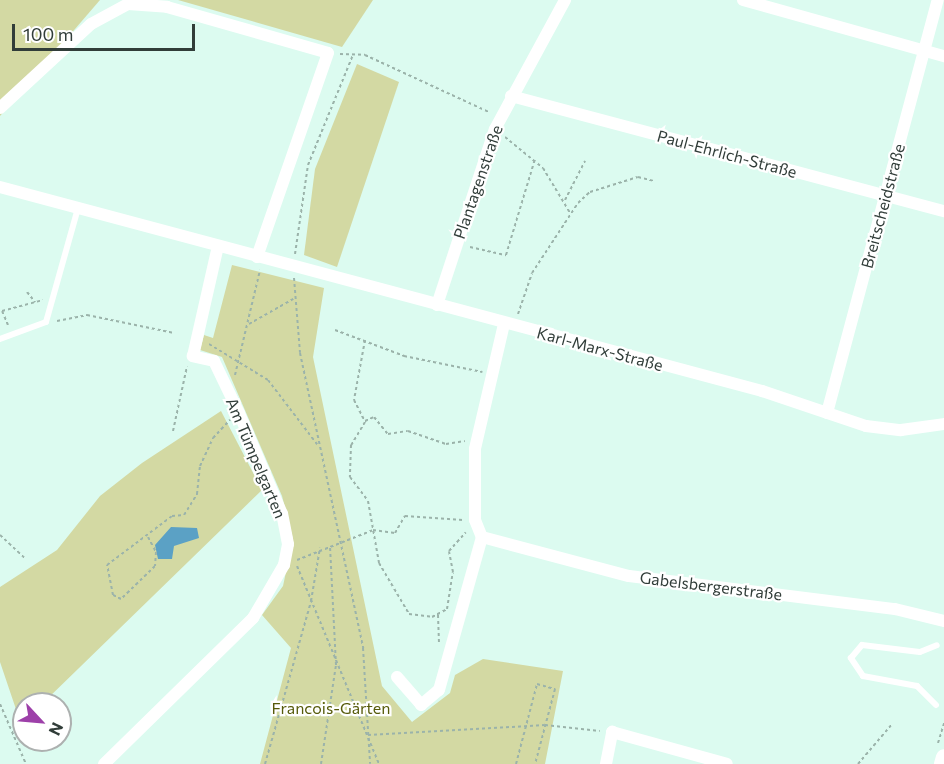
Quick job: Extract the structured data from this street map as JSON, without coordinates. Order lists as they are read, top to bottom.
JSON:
{
  "streets": {
    "street": [
      "Paul-Ehrlich-Straße",
      "Plantagenstraße",
      "Breitscheidstraße",
      "Karl-Marx-Straße",
      "Am Tümpelgarten",
      "Gabelsbergerstraße"
    ]
  },
  "crossings": [
    ["Paul-Ehrlich-Straße", "Plantagenstraße"],
    ["Paul-Ehrlich-Straße", "Breitscheidstraße"],
    ["Plantagenstraße", "Karl-Marx-Straße"],
    ["Breitscheidstraße", "Karl-Marx-Straße"]
  ],
  "parks": ["Francois-Gärten"],
  "scale_bar": "100 m",
  "north": "bottom right"
}
